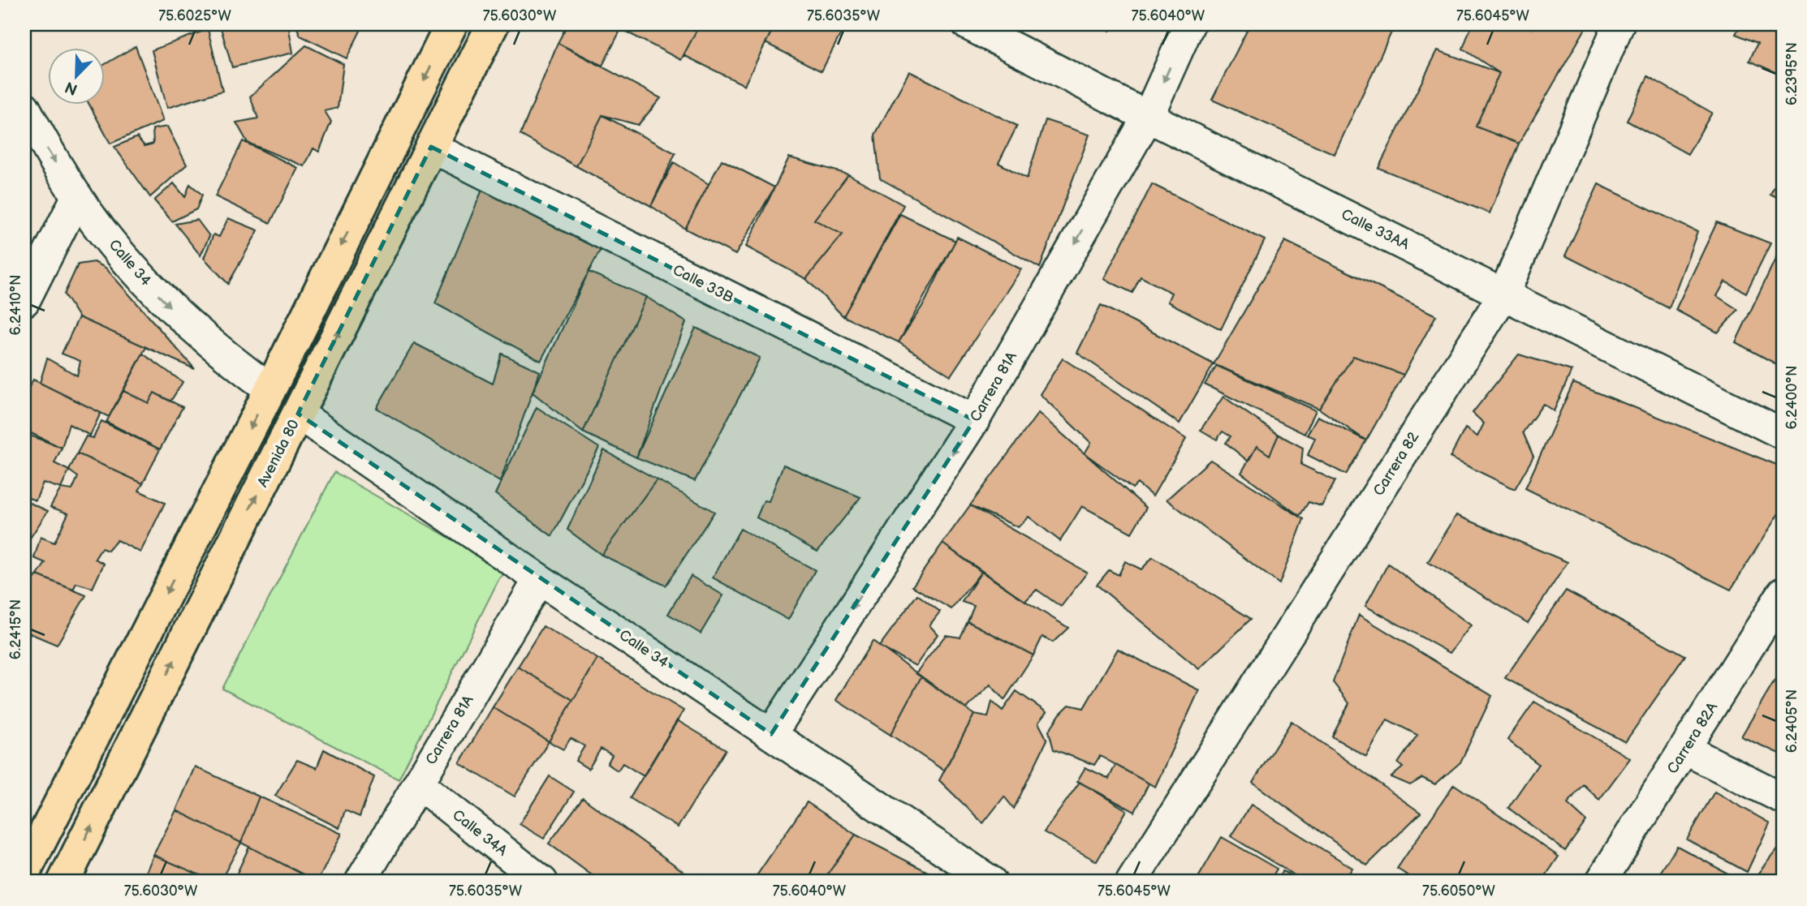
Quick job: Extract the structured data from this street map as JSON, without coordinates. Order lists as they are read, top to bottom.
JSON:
{
  "streets": {
    "main road": ["Avenida 80"],
    "street": [
      "Calle 33AA",
      "Calle 34",
      "Calle 33B",
      "Carrera 81A",
      "Carrera 82",
      "Carrera 82A",
      "Calle 34A"
    ]
  },
  "crossings": [
    ["Calle 33AA", "Carrera 81A"],
    ["Calle 33AA", "Carrera 82"],
    ["Calle 34", "Carrera 81A"],
    ["Calle 34", "Avenida 80"],
    ["Calle 33B", "Carrera 81A"],
    ["Calle 33B", "Avenida 80"],
    ["Carrera 81A", "Calle 34A"]
  ],
  "one_way": ["Carrera 81A"],
  "north": "bottom left",
  "coordinates": [
    "75.6025°W",
    "75.6030°W",
    "75.6035°W",
    "75.6040°W",
    "75.6045°W",
    "6.2395°N",
    "6.2410°N",
    "6.2400°N",
    "6.2415°N",
    "6.2405°N",
    "75.6050°W"
  ]
}
